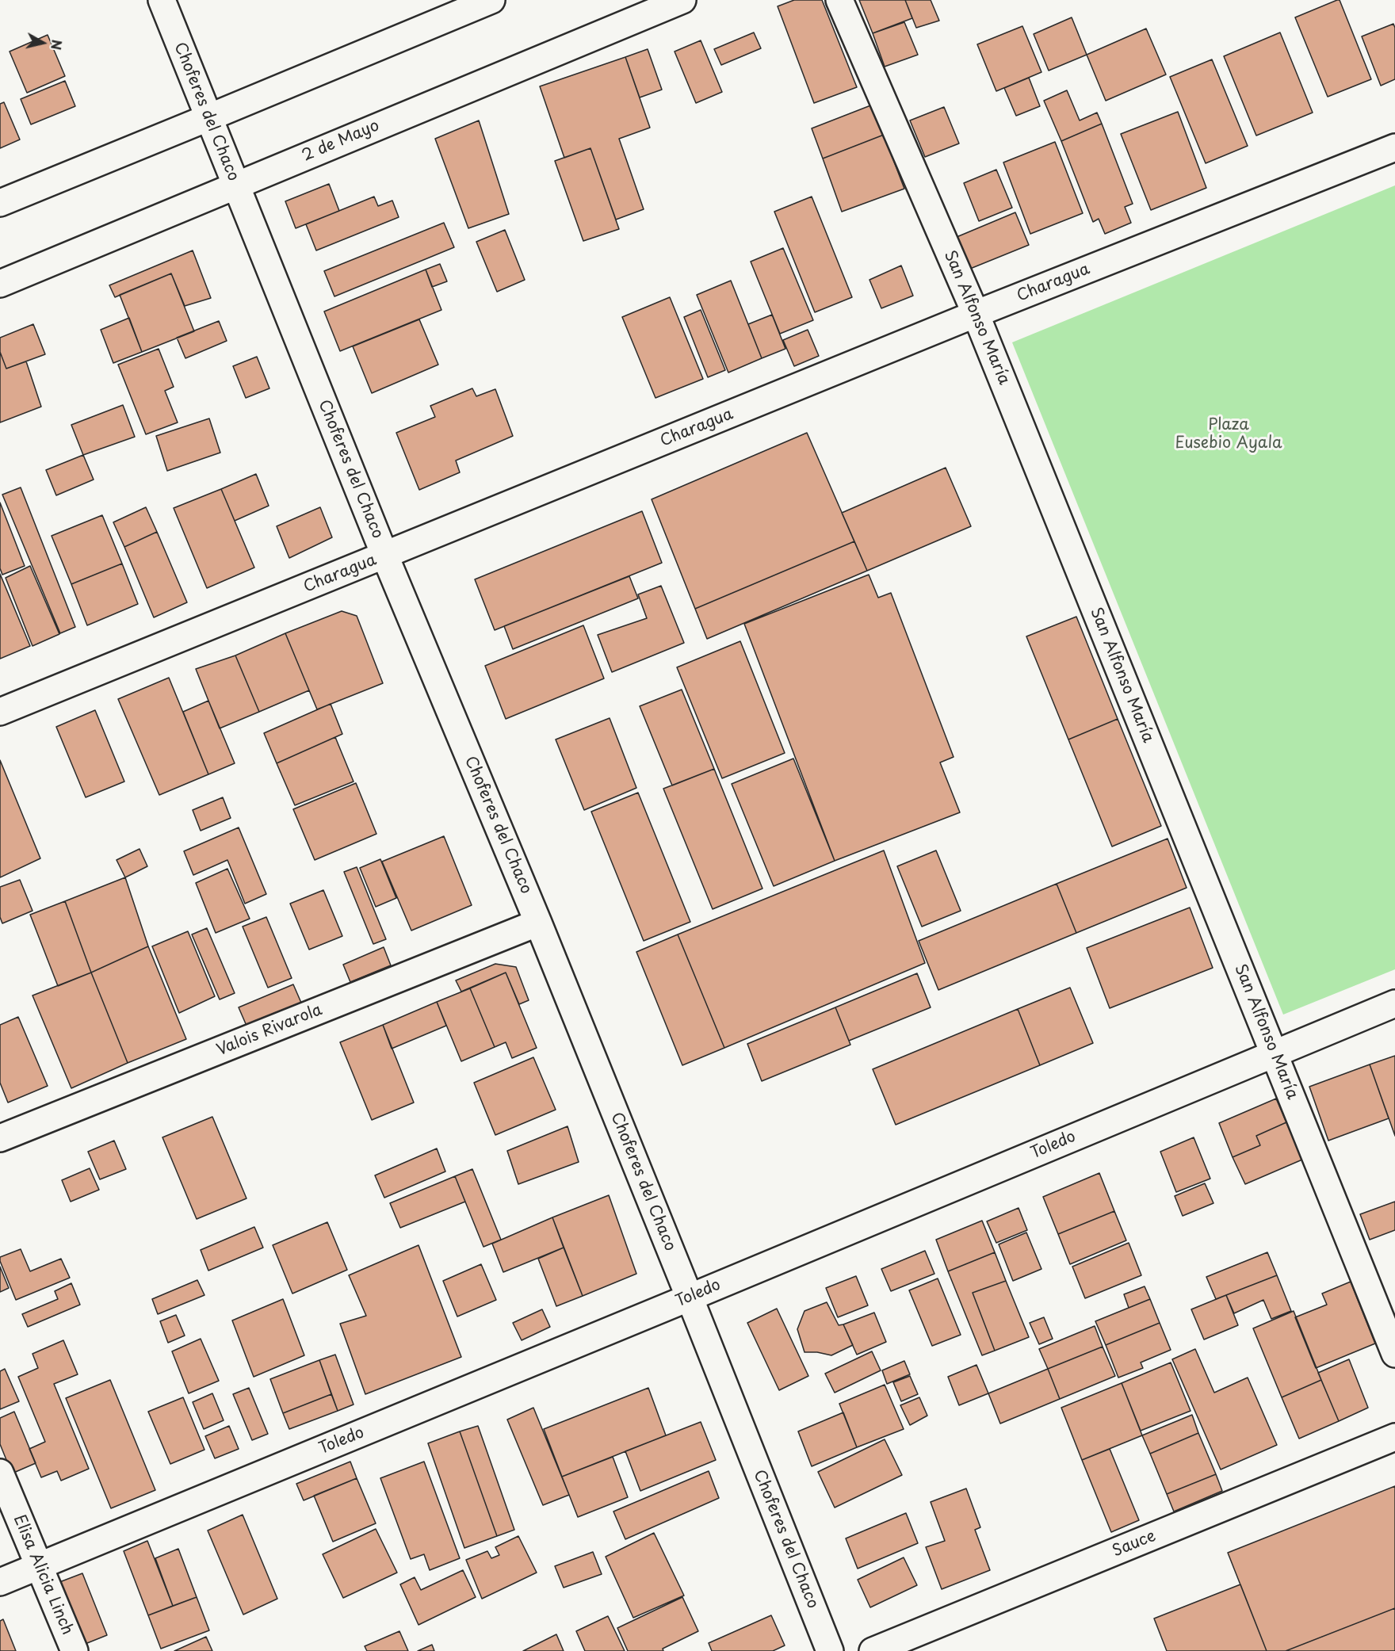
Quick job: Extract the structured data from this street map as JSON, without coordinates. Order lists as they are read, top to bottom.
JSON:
{
  "streets": {
    "street": [
      "Choferes del Chaco",
      "2 de Mayo",
      "Charagua",
      "San Alfonso María",
      "Valois Rivarola",
      "Toledo",
      "Sauce",
      "Elisa Alicia Linch"
    ]
  },
  "crossings": [
    ["Choferes del Chaco", "2 de Mayo"],
    ["Choferes del Chaco", "Charagua"],
    ["Choferes del Chaco", "Valois Rivarola"],
    ["Choferes del Chaco", "Toledo"],
    ["Charagua", "San Alfonso María"],
    ["San Alfonso María", "Toledo"],
    ["Toledo", "Elisa Alicia Linch"]
  ],
  "parks": ["Plaza Eusebio Ayala"],
  "north": "right"
}
